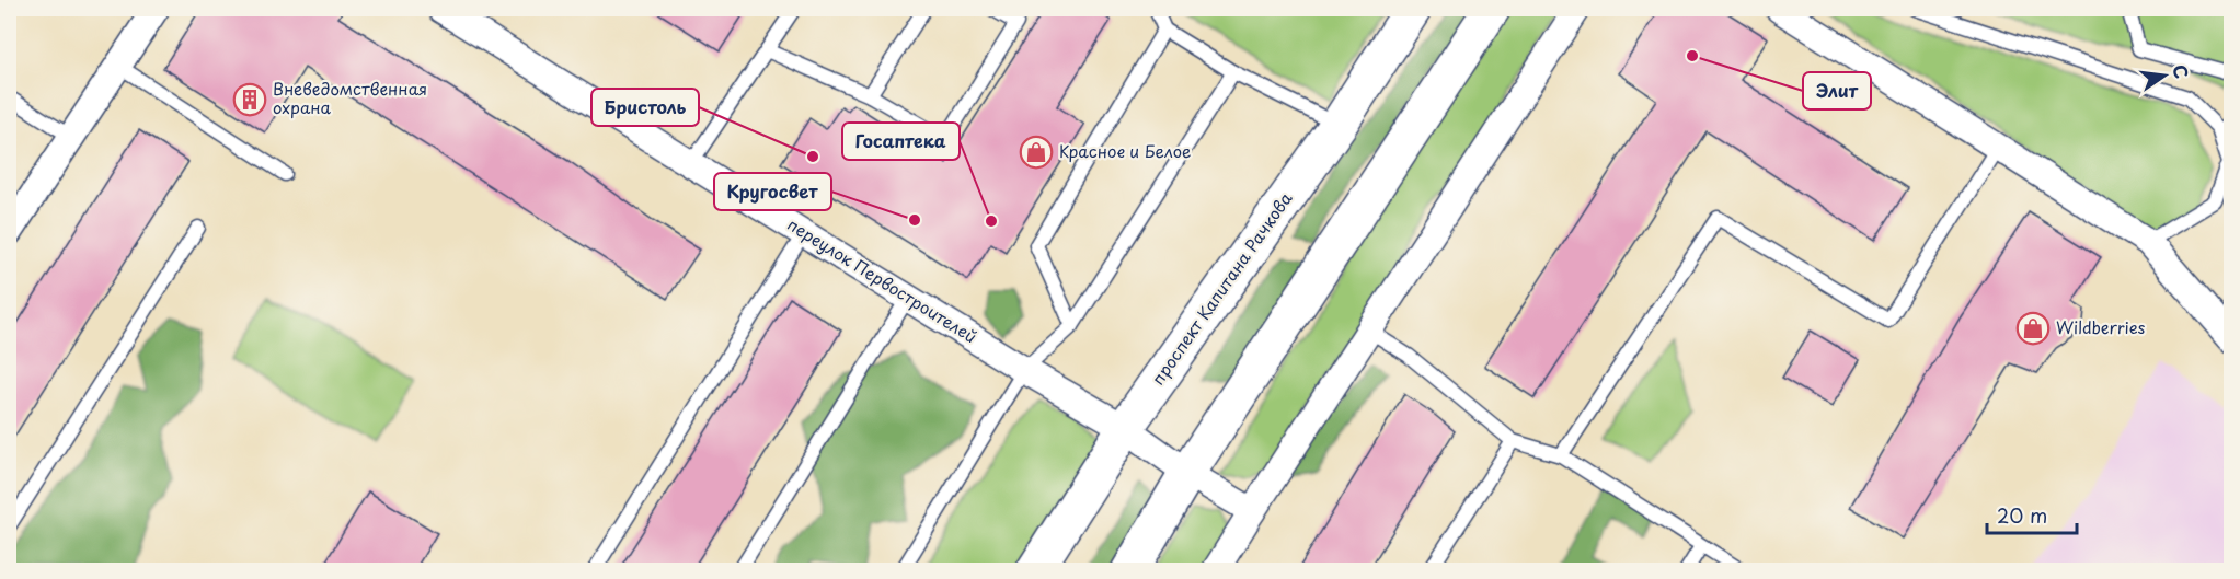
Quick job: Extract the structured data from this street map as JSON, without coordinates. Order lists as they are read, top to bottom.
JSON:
{
  "streets": {
    "street": ["переулок Первостроителей", "проспект Капитана Рачкова"]
  },
  "crossings": [
    ["переулок Первостроителей", "проспект Капитана Рачкова"]
  ],
  "places": {
    "other": [
      "Элит",
      "Бристоль",
      "Кругосвет",
      "Госаптека"
    ],
    "building": ["Вневедомственная охрана"],
    "shop": ["Красное и Белое", "Wildberries"]
  },
  "scale_bar": "20 m",
  "north": "right"
}
